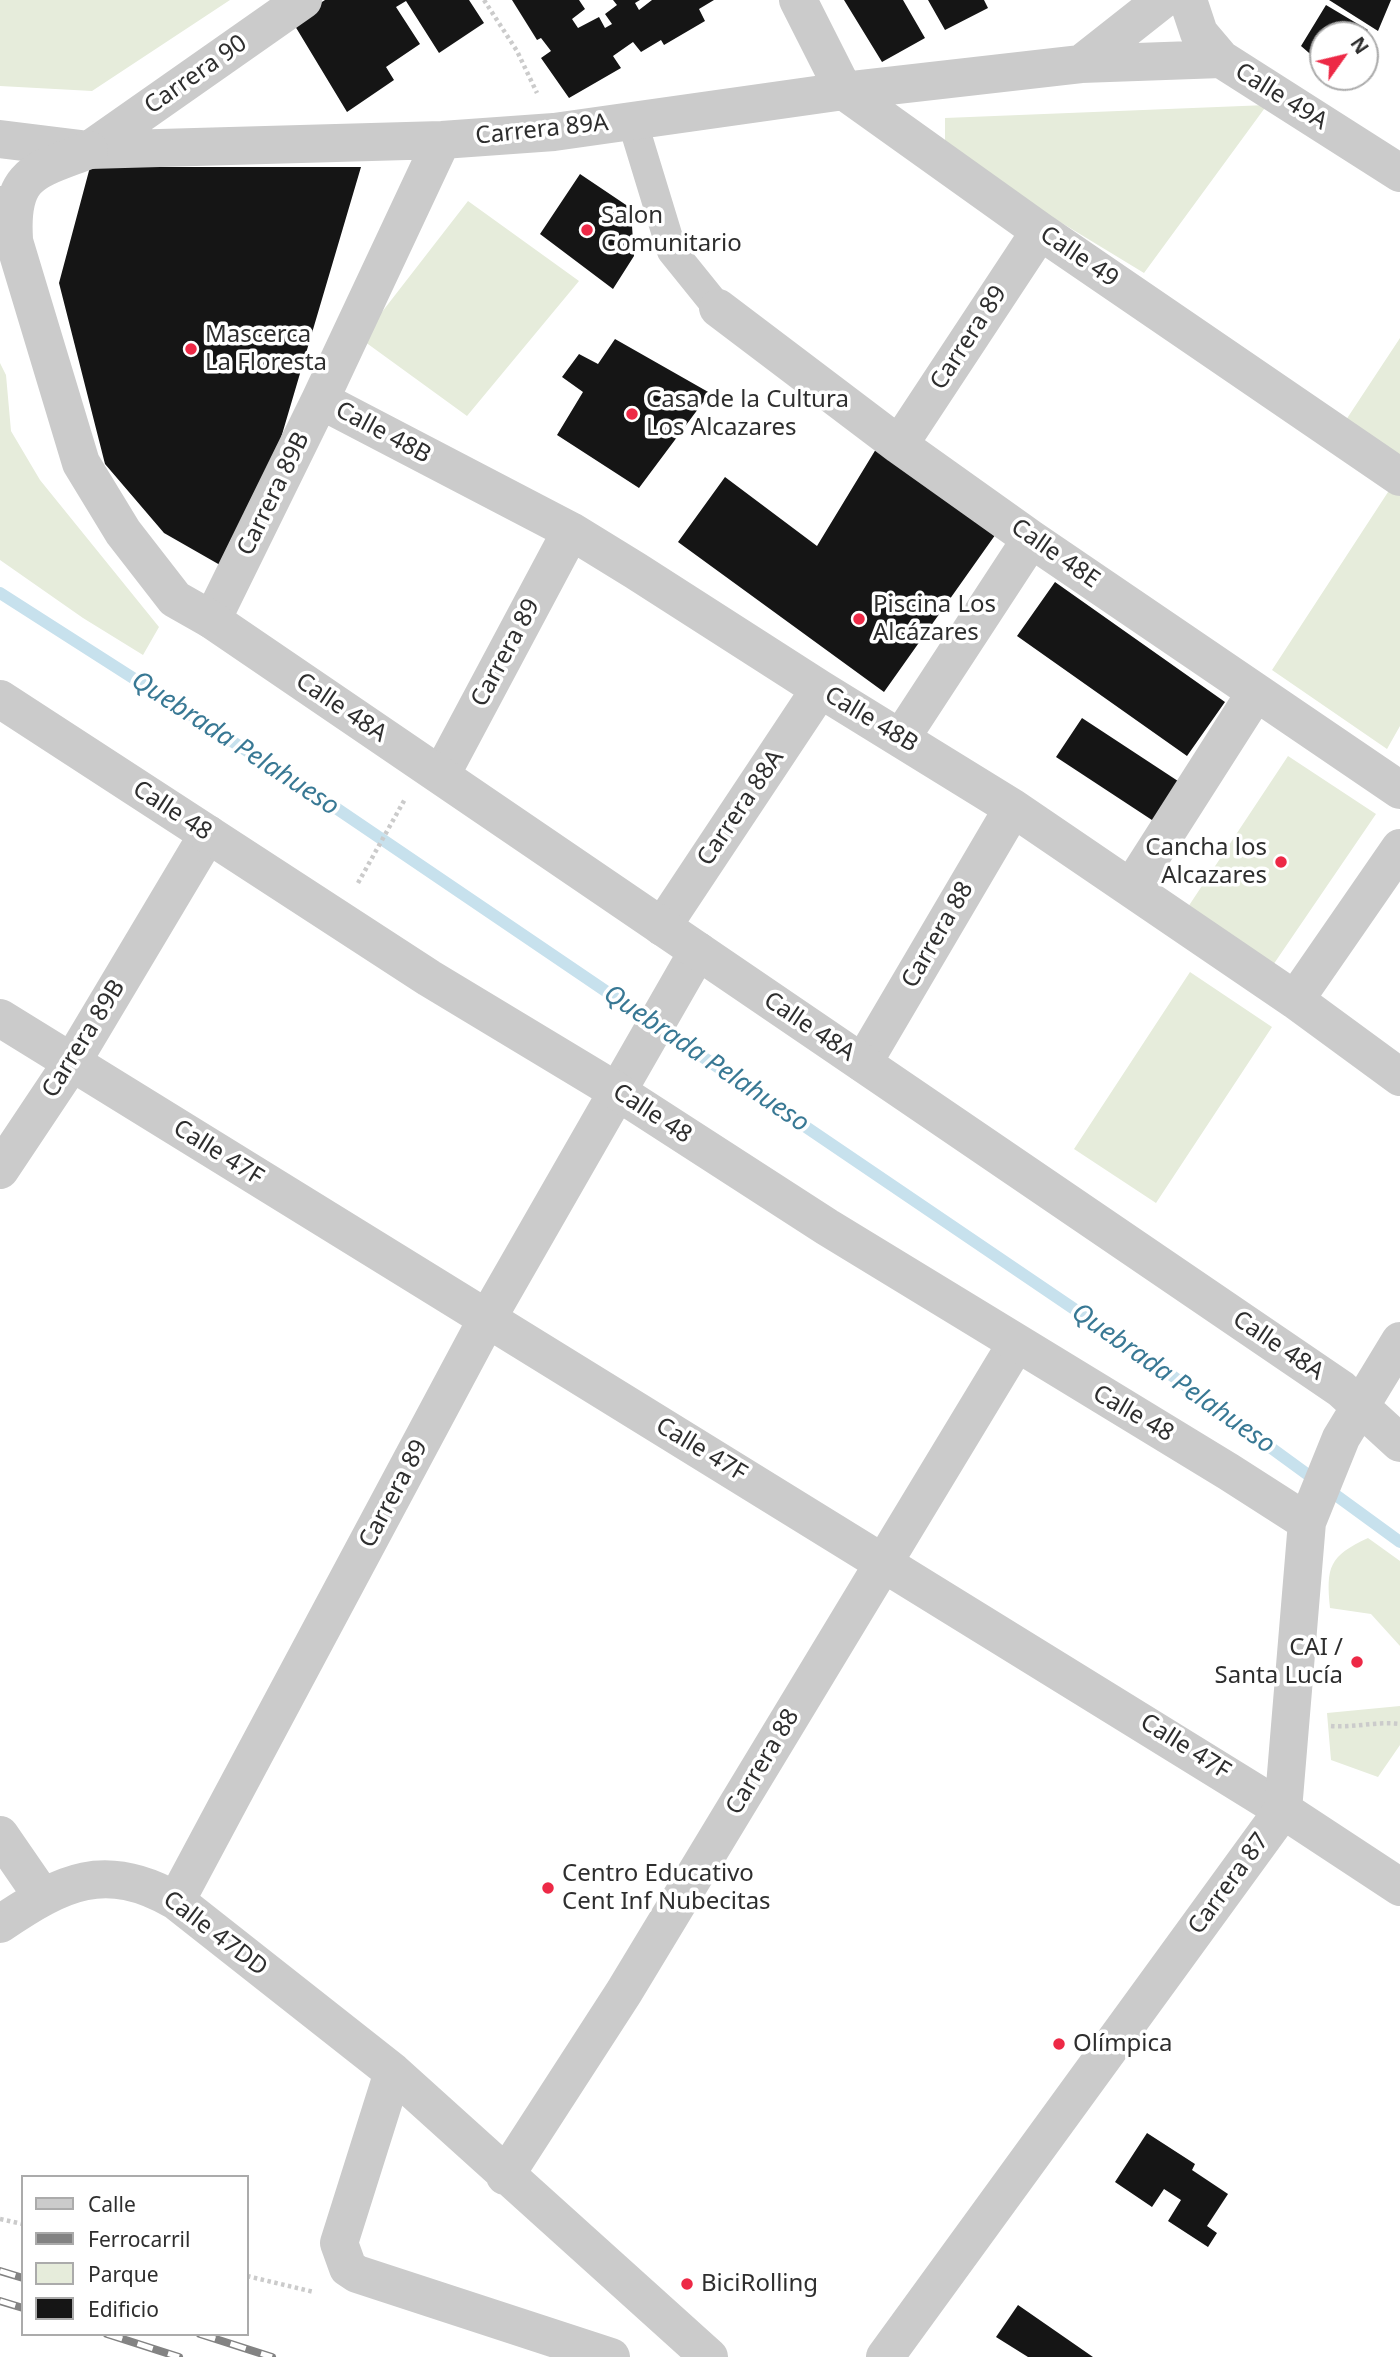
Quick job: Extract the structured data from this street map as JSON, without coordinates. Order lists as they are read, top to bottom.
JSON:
{
  "streets": {
    "street": [
      "Carrera 90",
      "Calle 49A",
      "Carrera 89A",
      "Calle 49",
      "Carrera 89",
      "Calle 48B",
      "Carrera 89B",
      "Calle 48E",
      "Calle 48A",
      "Carrera 88A",
      "Calle 48",
      "Carrera 88",
      "Calle 47F",
      "Carrera 87",
      "Calle 47DD"
    ]
  },
  "crossings": [
    ["Carrera 90", "Carrera 89A"],
    ["Calle 49A", "Carrera 89A"],
    ["Carrera 89A", "Calle 49"],
    ["Carrera 89A", "Carrera 89B"],
    ["Calle 49", "Carrera 89"],
    ["Carrera 89", "Calle 48B"],
    ["Carrera 89", "Calle 48E"],
    ["Carrera 89", "Calle 48A"],
    ["Carrera 89", "Calle 48"],
    ["Carrera 89", "Calle 47F"],
    ["Carrera 89", "Calle 47DD"],
    ["Calle 48B", "Carrera 89B"],
    ["Calle 48B", "Carrera 88A"],
    ["Calle 48B", "Carrera 88"],
    ["Carrera 89B", "Calle 48A"],
    ["Carrera 89B", "Calle 48"],
    ["Carrera 89B", "Calle 47F"],
    ["Calle 48A", "Carrera 88A"],
    ["Calle 48A", "Carrera 88"],
    ["Calle 48A", "Carrera 87"],
    ["Calle 48", "Carrera 88"],
    ["Calle 48", "Carrera 87"],
    ["Carrera 88", "Calle 47F"],
    ["Carrera 88", "Calle 47DD"],
    ["Calle 47F", "Carrera 87"]
  ],
  "water": ["Quebrada Pelahueso"],
  "places": [
    "Salon Comunitario",
    "Mascerca La Floresta",
    "Casa de la Cultura Los Alcazares",
    "Piscina Los Alcázares",
    "Cancha los Alcazares",
    "CAI / Santa Lucía",
    "Centro Educativo Cent Inf Nubecitas",
    "Olímpica",
    "BiciRolling"
  ],
  "legend": [
    "Calle",
    "Ferrocarril",
    "Parque",
    "Edificio"
  ],
  "north": "top right"
}
